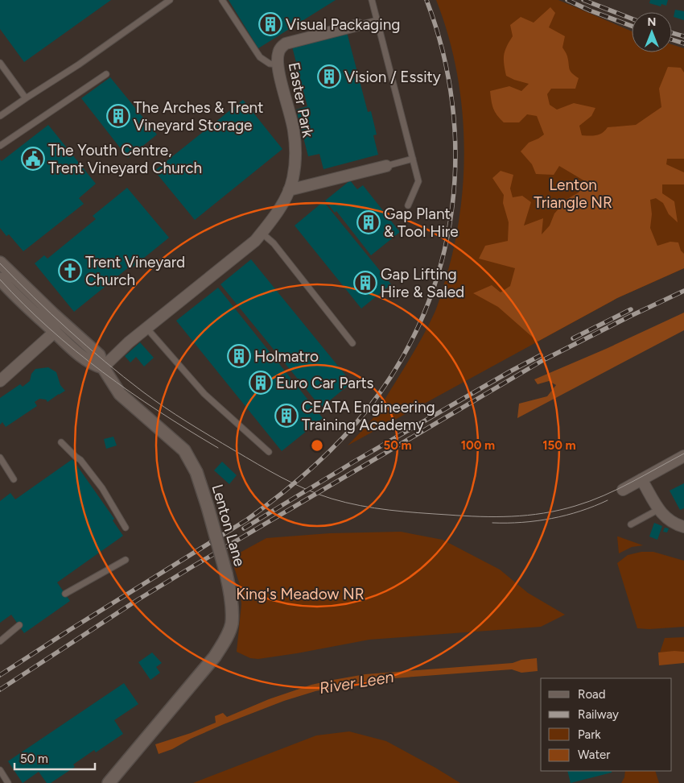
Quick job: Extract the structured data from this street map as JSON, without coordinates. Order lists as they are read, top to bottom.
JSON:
{
  "streets": {
    "street": ["Easter Park", "Lenton Lane"]
  },
  "crossings": [
    ["Easter Park", "Lenton Lane"]
  ],
  "water": ["River Leen"],
  "parks": ["Lenton Triangle NR", "King's Meadow NR"],
  "places": {
    "building": [
      "Visual Packaging",
      "Vision / Essity",
      "The Arches & Trent Vineyard Storage",
      "Gap Plant & Tool Hire",
      "Gap Lifting Hire & Saled",
      "Holmatro",
      "Euro Car Parts",
      "CEATA Engineering Training Academy"
    ],
    "public building": ["The Youth Centre, Trent Vineyard Church"],
    "church": ["Trent Vineyard Church"]
  },
  "legend": [
    "Road",
    "Railway",
    "Park",
    "Water"
  ],
  "scale_bar": "50 m",
  "north": "top",
  "rings": ["50 m", "100 m", "150 m"]
}
